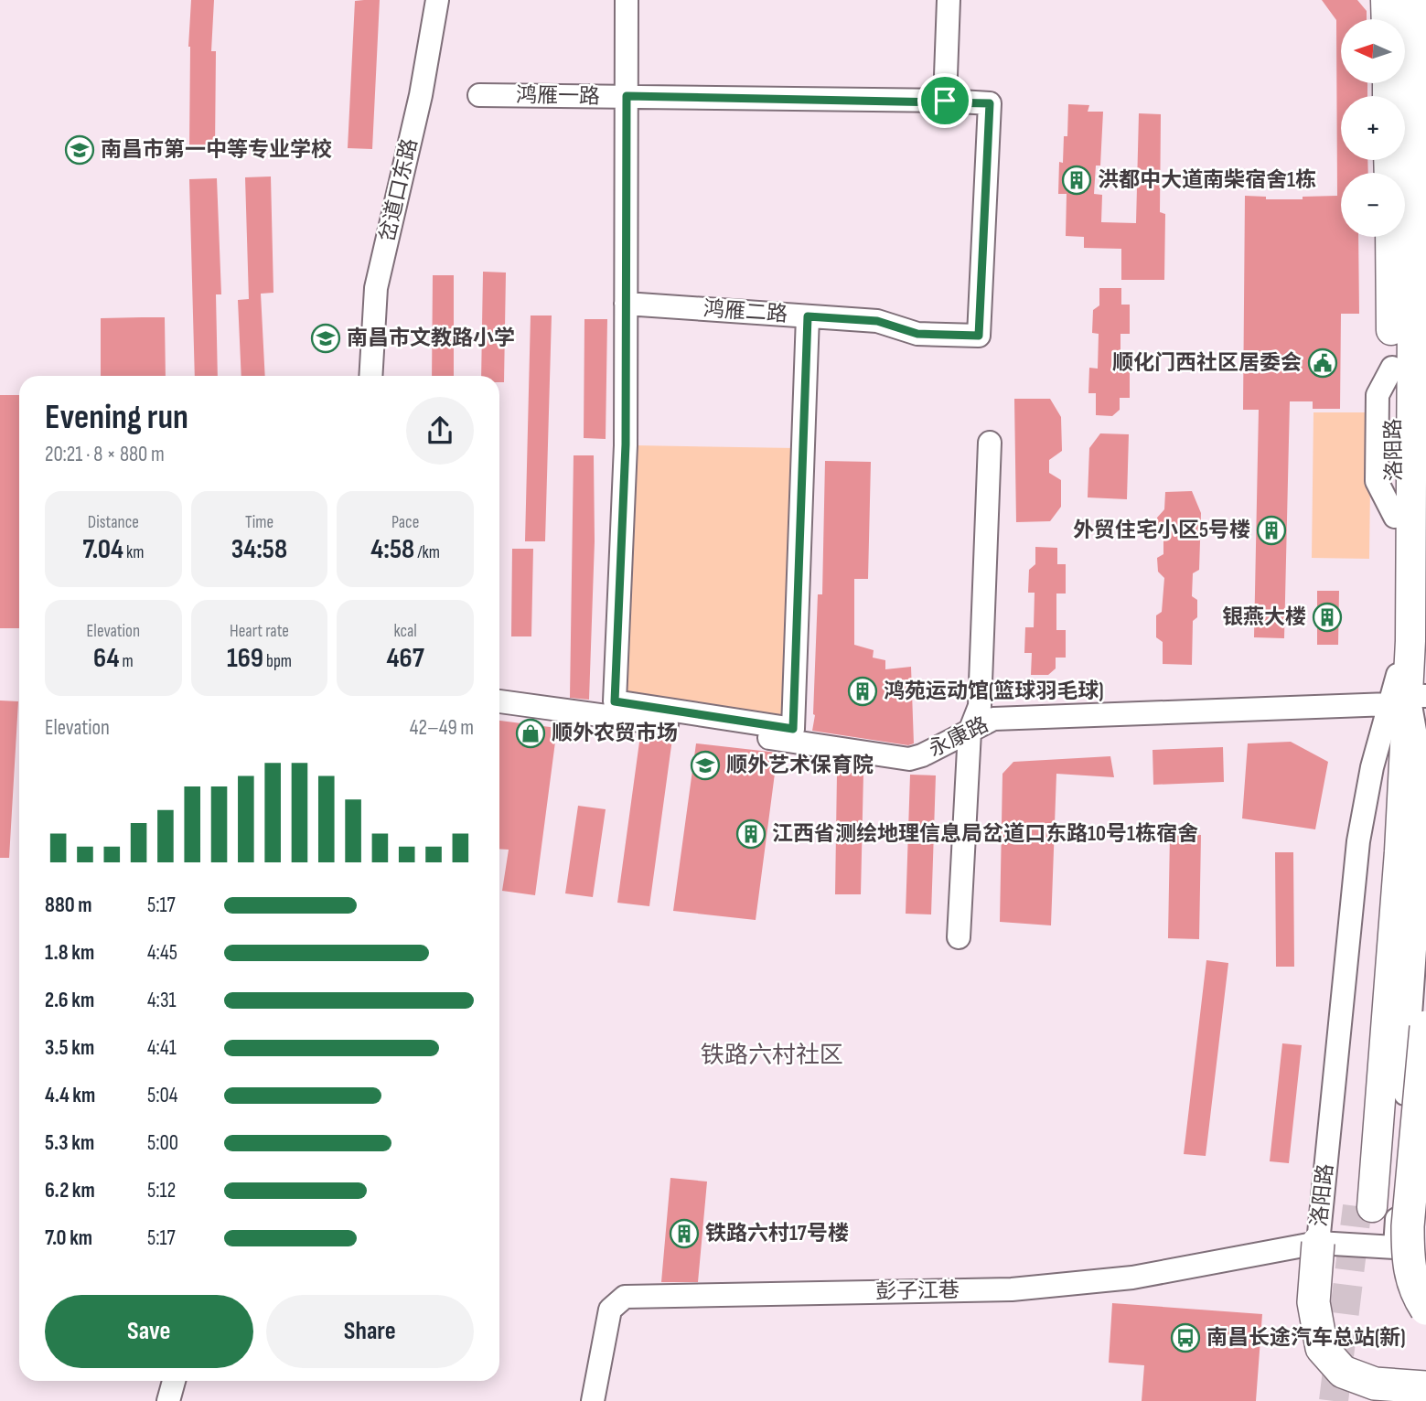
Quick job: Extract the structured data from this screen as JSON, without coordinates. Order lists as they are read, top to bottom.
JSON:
{
  "streets": {
    "main road": ["洛阳路"],
    "street": [
      "鸿雁一路",
      "岔道口东路",
      "鸿雁二路",
      "永康路",
      "彭子江巷"
    ]
  },
  "crossings": [
    ["鸿雁一路", "鸿雁二路"],
    ["洛阳路", "永康路"],
    ["洛阳路", "彭子江巷"]
  ],
  "districts": ["铁路六村社区"],
  "places": {
    "school or university": ["南昌市第一中等专业学校", "南昌市文教路小学", "顺外艺术保育院"],
    "building": [
      "洪都中大道南柴宿舍1栋",
      "外贸住宅小区5号楼",
      "银燕大楼",
      "鸿苑运动馆(篮球羽毛球)",
      "江西省测绘地理信息局岔道口东路10号1栋宿舍",
      "铁路六村17号楼"
    ],
    "public building": ["顺化门西社区居委会"],
    "shop": ["顺外农贸市场"],
    "bus stop": ["南昌长途汽车总站(新)"]
  },
  "north": "left",
  "page": {
    "map_buttons": ["+", "−"],
    "heading": ["Evening run", "20:21 · 8 × 880 m"],
    "stats": [
      ["Distance", "7.04 km"],
      ["Time", "34:58"],
      ["Pace", "4:58 /km"],
      ["Elevation", "64 m"],
      ["Heart rate", "169 bpm"],
      ["kcal", "467"]
    ],
    "chart": ["Elevation", "42–49 m"],
    "list": [
      {
        "name": "880 m",
        "note": "5:17"
      },
      {
        "name": "1.8 km",
        "note": "4:45"
      },
      {
        "name": "2.6 km",
        "note": "4:31"
      },
      {
        "name": "3.5 km",
        "note": "4:41"
      },
      {
        "name": "4.4 km",
        "note": "5:04"
      },
      {
        "name": "5.3 km",
        "note": "5:00"
      },
      {
        "name": "6.2 km",
        "note": "5:12"
      },
      {
        "name": "7.0 km",
        "note": "5:17"
      }
    ],
    "buttons": ["Save", "Share"]
  }
}
